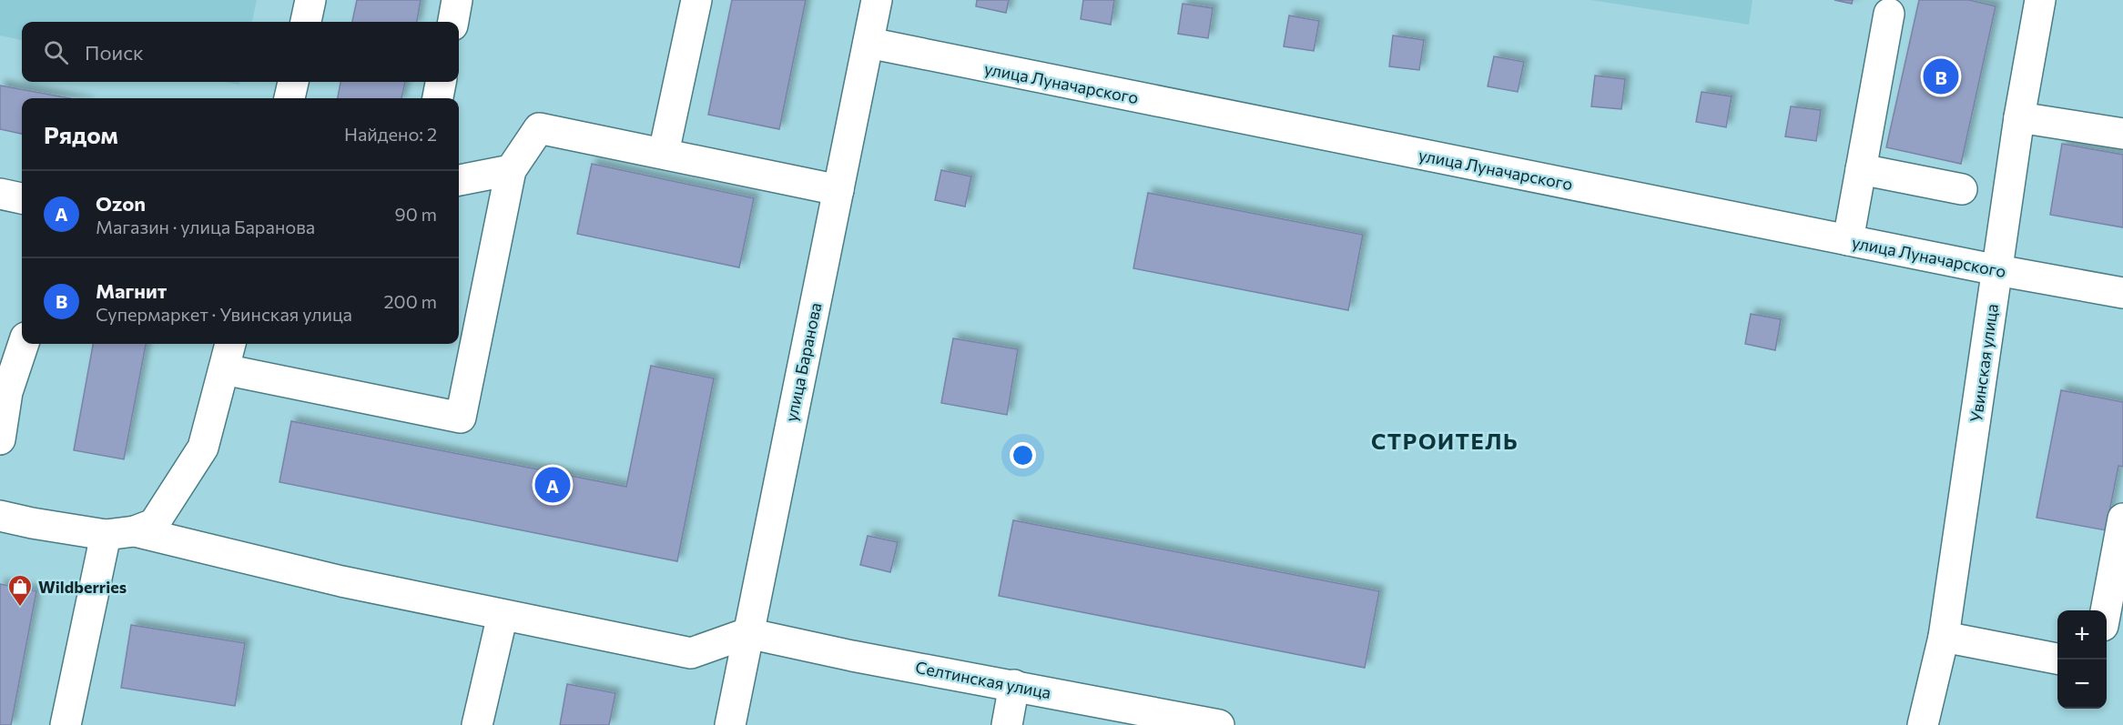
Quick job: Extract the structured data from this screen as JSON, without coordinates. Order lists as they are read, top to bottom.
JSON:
{
  "streets": {
    "street": [
      "улица Луначарского",
      "улица Баранова",
      "Увинская улица",
      "Селтинская улица"
    ]
  },
  "crossings": [
    ["улица Луначарского", "улица Баранова"],
    ["улица Луначарского", "Увинская улица"],
    ["улица Баранова", "Селтинская улица"]
  ],
  "districts": ["СТРОИТЕЛЬ"],
  "places": {
    "shop": ["Wildberries"]
  },
  "page": {
    "search": "Поиск",
    "pins": ["B", "A"],
    "heading": ["Рядом", "Найдено: 2"],
    "list": [
      {
        "mark": "A",
        "name": "Ozon",
        "note": "Магазин · улица Баранова",
        "value": "90 m"
      },
      {
        "mark": "B",
        "name": "Магнит",
        "note": "Супермаркет · Увинская улица",
        "value": "200 m"
      }
    ],
    "map_buttons": ["+", "−"]
  }
}
